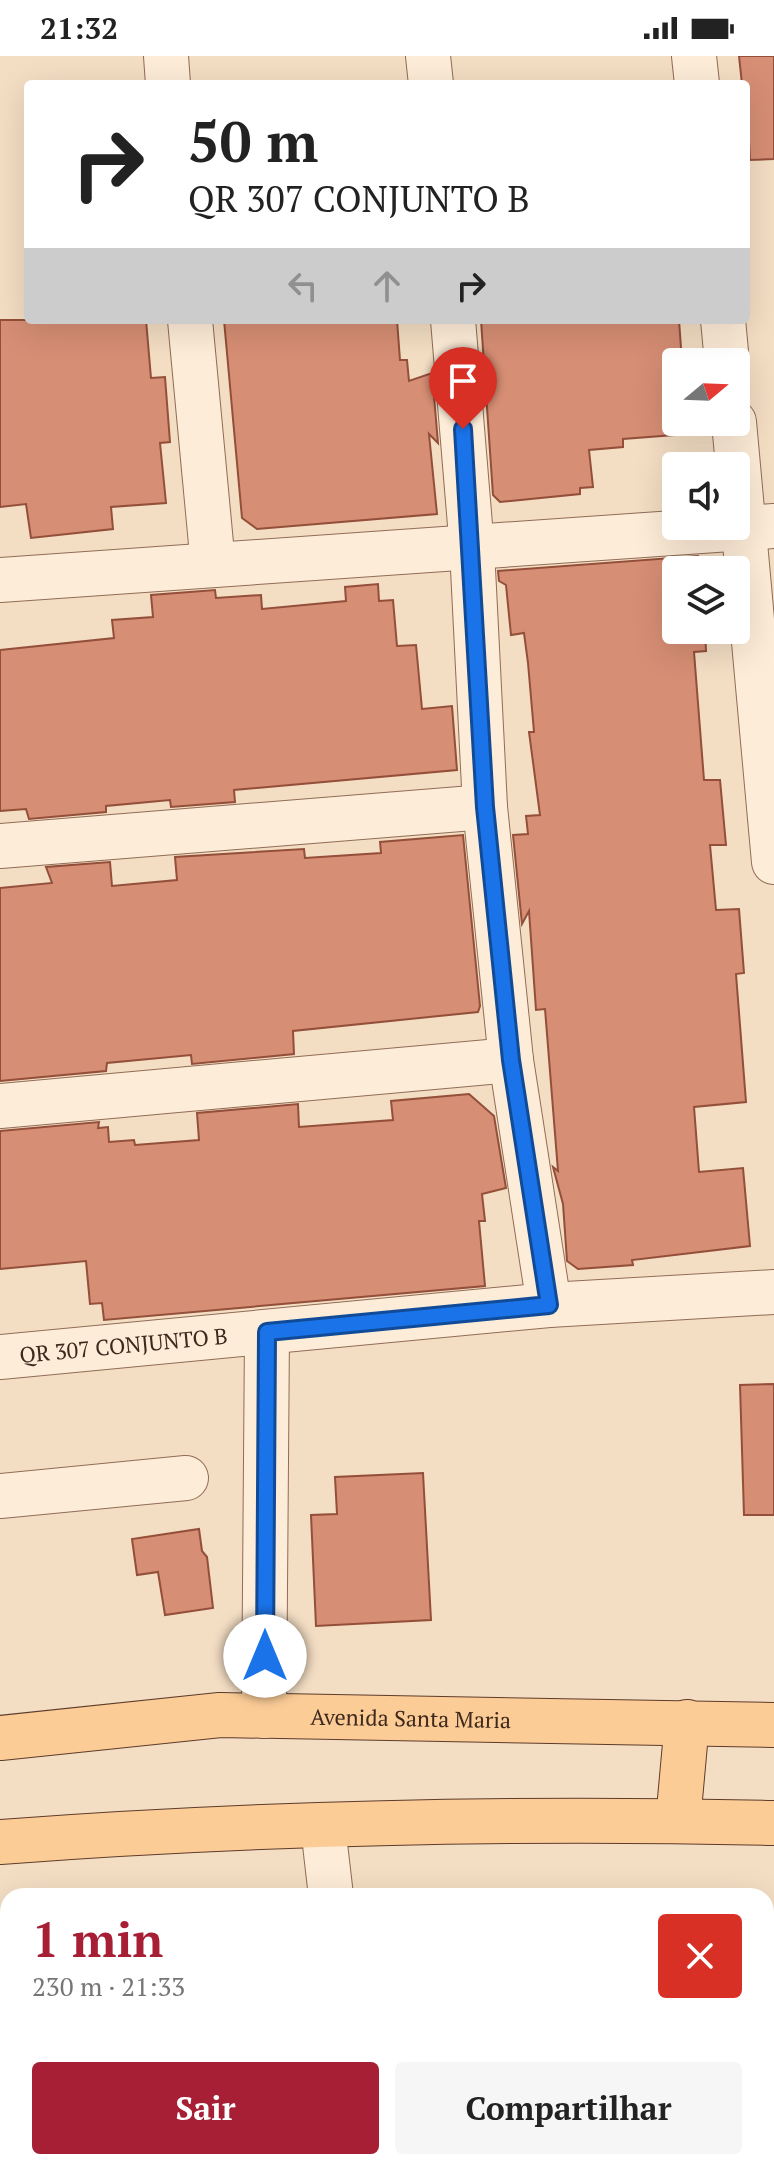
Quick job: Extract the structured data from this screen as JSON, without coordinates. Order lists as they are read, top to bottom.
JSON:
{
  "streets": {
    "main road": ["Avenida Santa Maria"],
    "street": ["QR 307 CONJUNTO B"]
  },
  "north": "right",
  "page": {
    "status": "21:32",
    "turn": ["50 m", "QR 307 CONJUNTO B"],
    "heading": ["1 min", "230 m · 21:33"],
    "buttons": ["Sair", "Compartilhar"]
  }
}
